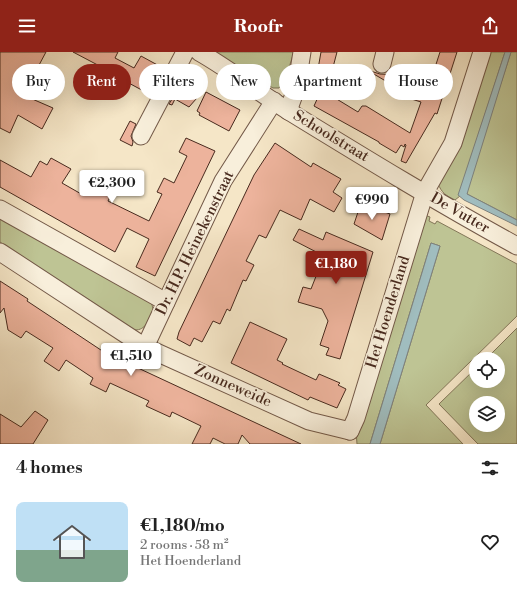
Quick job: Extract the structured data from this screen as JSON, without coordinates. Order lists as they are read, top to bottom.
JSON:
{
  "streets": {
    "street": [
      "Schoolstraat",
      "De Vutter",
      "Dr. H.P. Heinekenstraat",
      "Het Hoenderland",
      "Zonneweide"
    ]
  },
  "crossings": [
    ["Schoolstraat", "De Vutter"],
    ["Schoolstraat", "Dr. H.P. Heinekenstraat"],
    ["Schoolstraat", "Het Hoenderland"],
    ["De Vutter", "Het Hoenderland"],
    ["Dr. H.P. Heinekenstraat", "Zonneweide"],
    ["Het Hoenderland", "Zonneweide"]
  ],
  "page": {
    "header": "Roofr",
    "chip": [
      "Buy",
      "Rent",
      "Filters",
      "New",
      "Apartment",
      "House"
    ],
    "price": [
      "€2,300",
      "€990",
      "€1,180",
      "€1,510"
    ],
    "heading": "4 homes",
    "list": [
      {
        "name": "€1,180/mo",
        "note": "2 rooms · 58 m² · Het Hoenderland"
      }
    ]
  }
}
